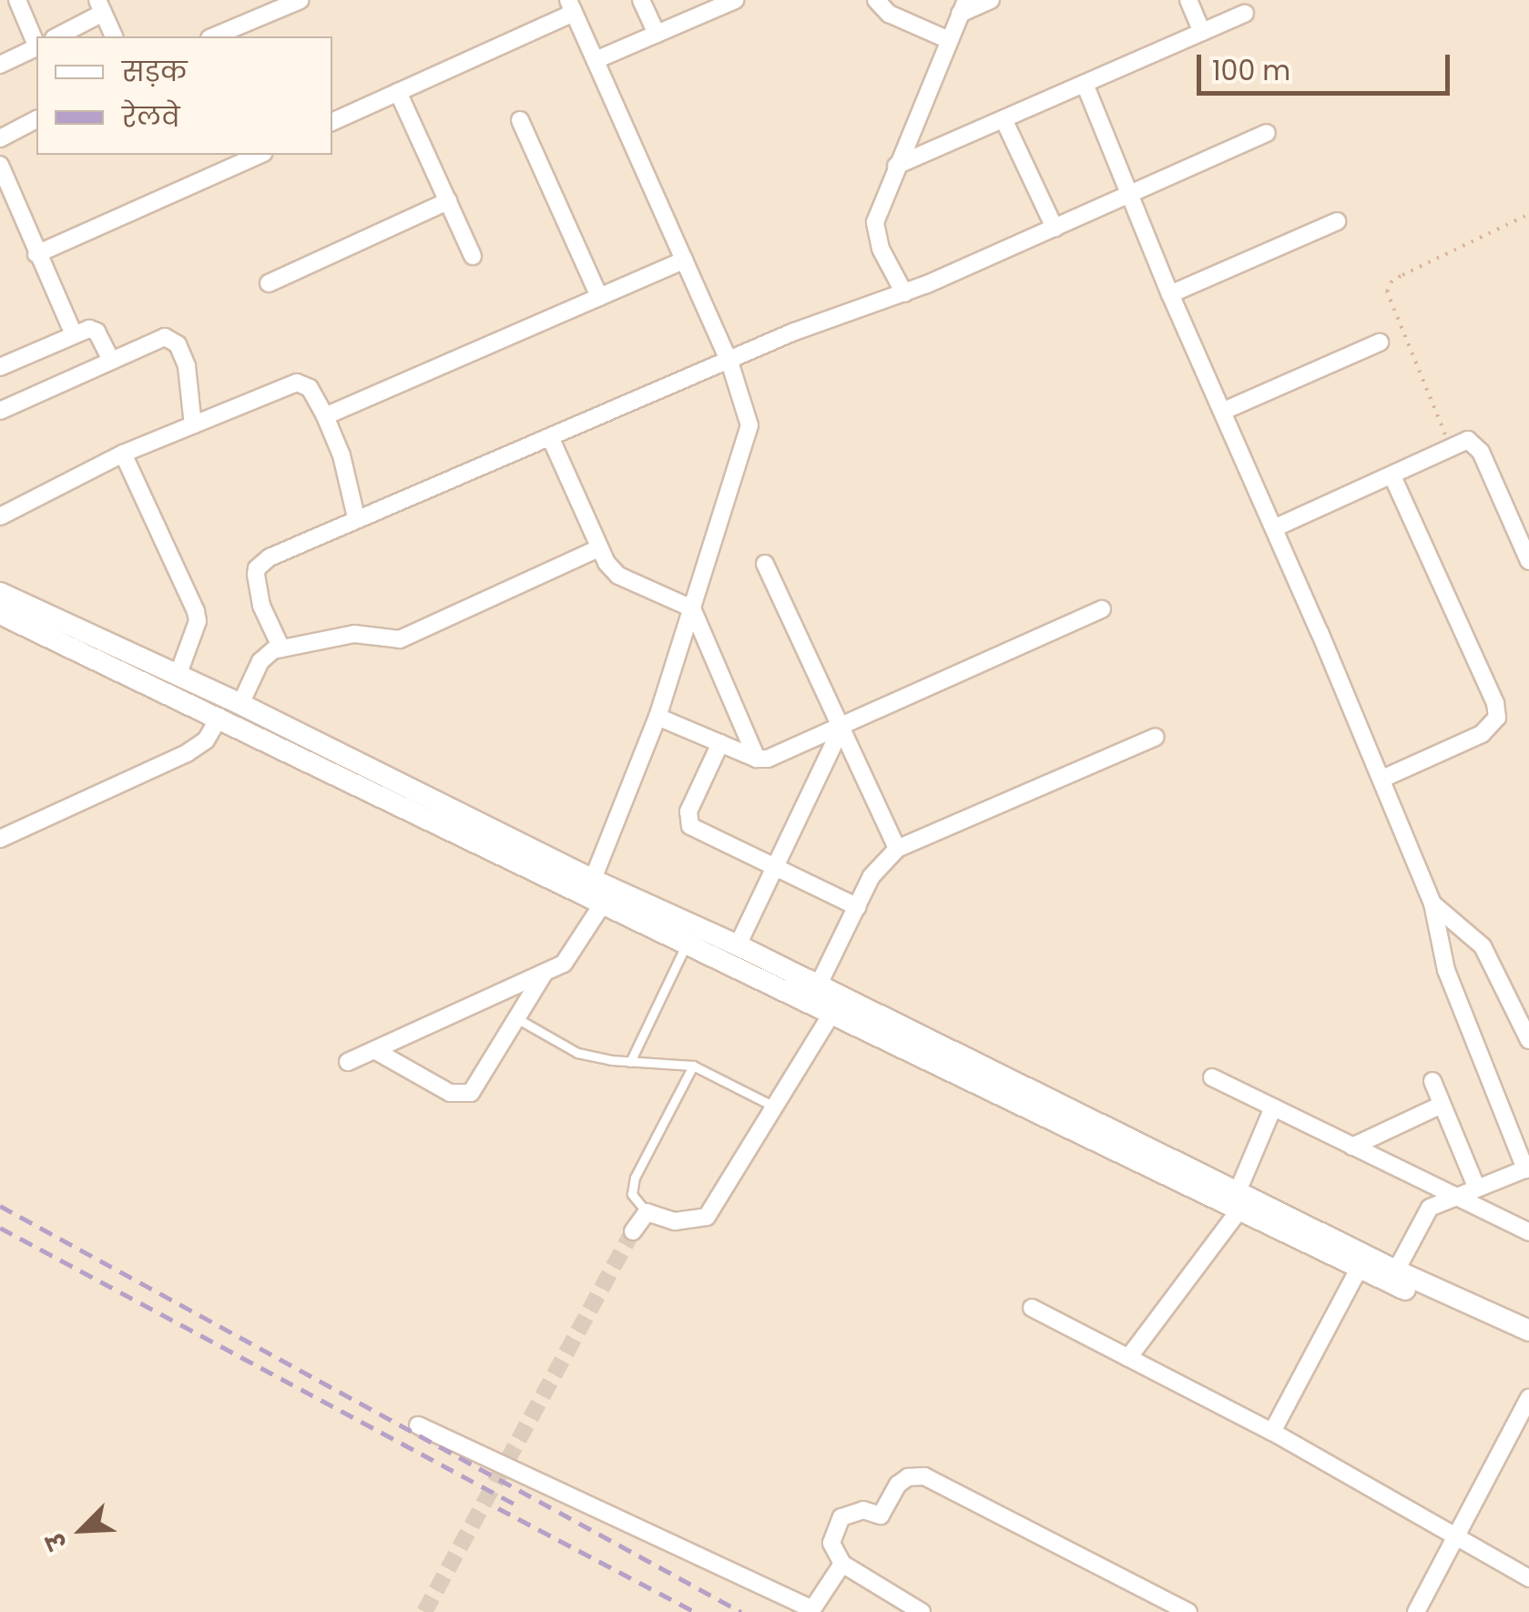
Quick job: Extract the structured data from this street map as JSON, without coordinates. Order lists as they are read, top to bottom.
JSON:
{
  "legend": ["सड़क", "रेलवे"],
  "scale_bar": "100 m",
  "north": "bottom left"
}
